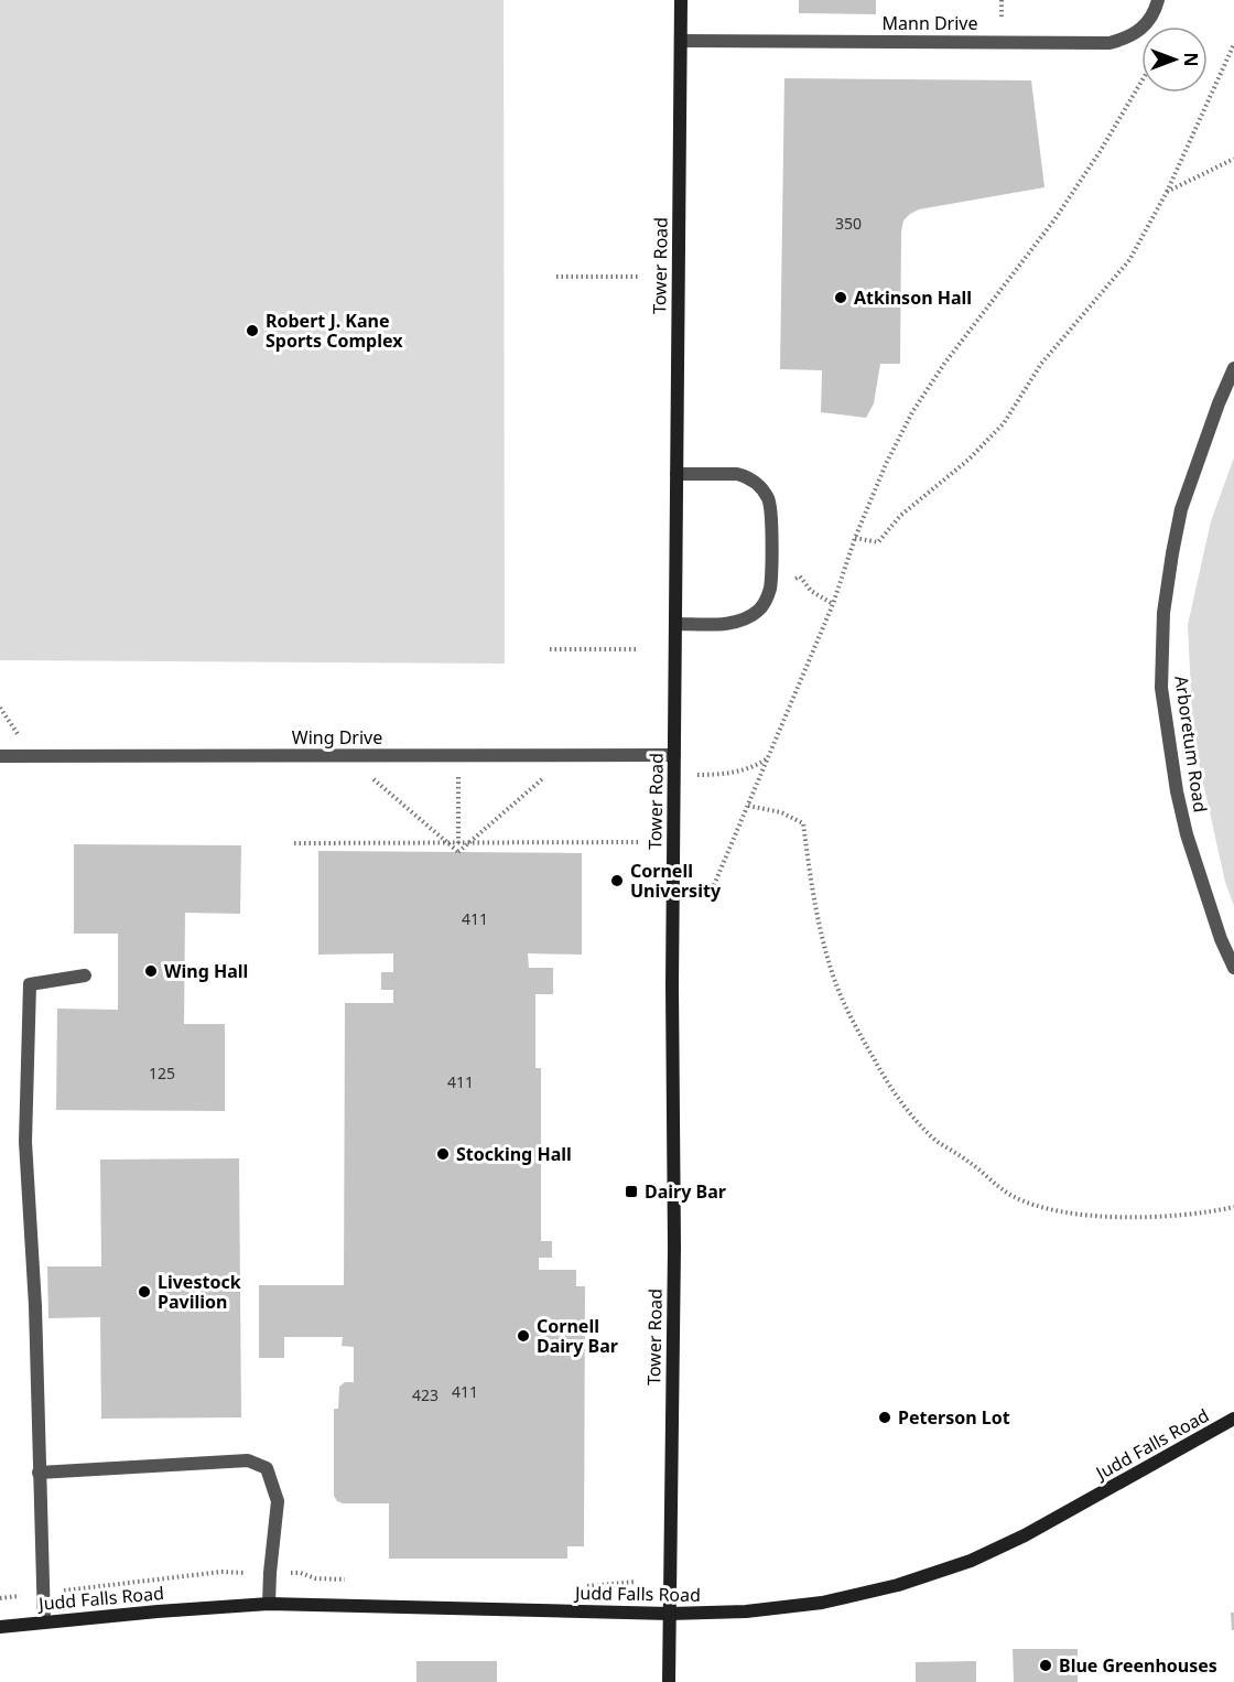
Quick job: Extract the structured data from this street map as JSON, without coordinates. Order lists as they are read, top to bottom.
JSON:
{
  "streets": {
    "street": [
      "Mann Drive",
      "Tower Road",
      "Wing Drive",
      "Arboretum Road",
      "Judd Falls Road"
    ]
  },
  "crossings": [
    ["Mann Drive", "Tower Road"],
    ["Tower Road", "Wing Drive"],
    ["Tower Road", "Judd Falls Road"]
  ],
  "places": {
    "other": [
      "Atkinson Hall",
      "Robert J. Kane Sports Complex",
      "Cornell University",
      "Wing Hall",
      "Stocking Hall",
      "Livestock Pavilion",
      "Cornell Dairy Bar",
      "Peterson Lot",
      "Blue Greenhouses"
    ],
    "transit": ["Dairy Bar"]
  },
  "house_numbers": [
    "350",
    "411",
    "125",
    "411",
    "411",
    "423"
  ],
  "north": "right"
}
